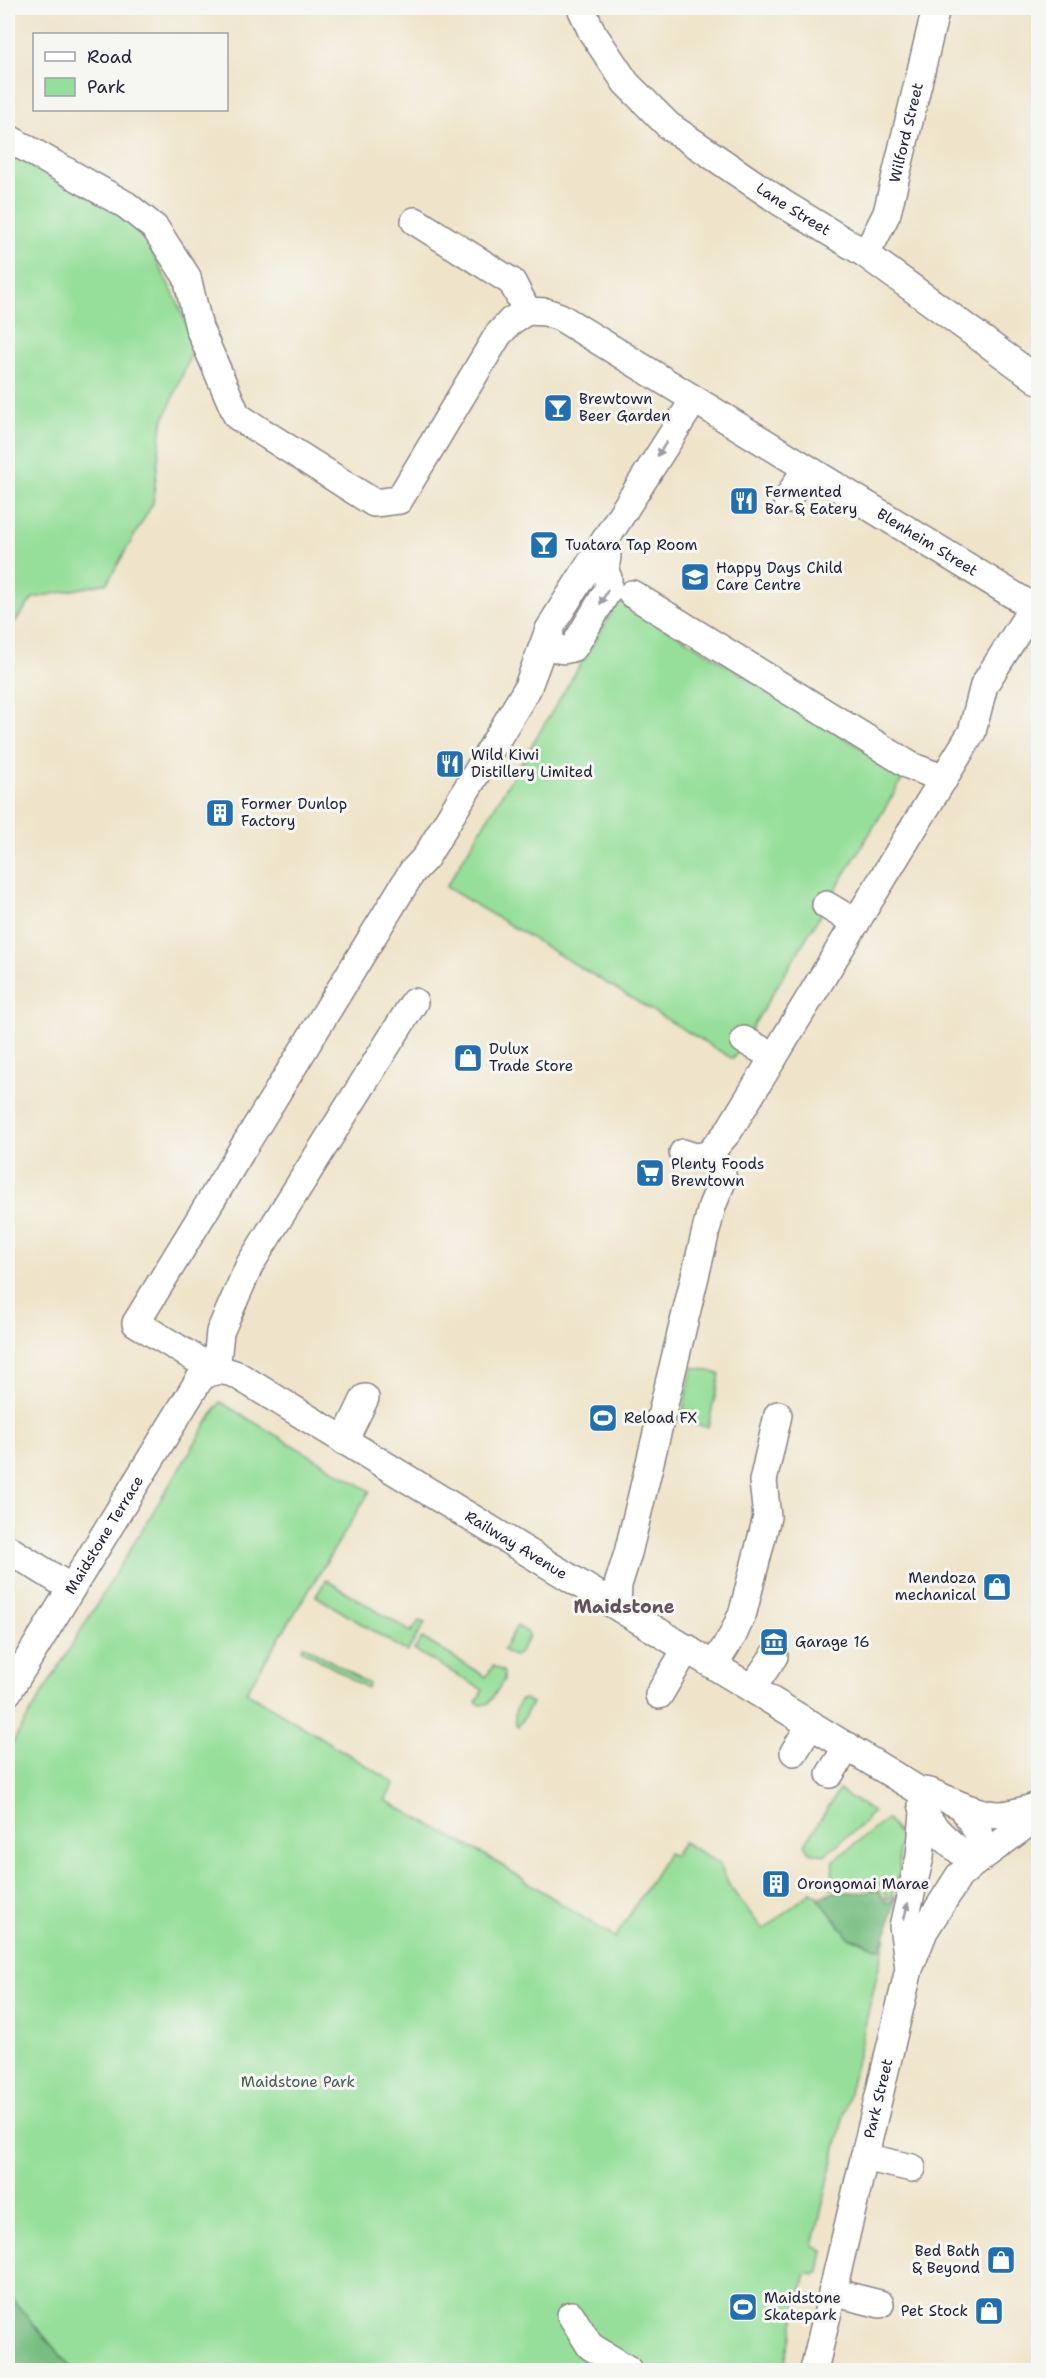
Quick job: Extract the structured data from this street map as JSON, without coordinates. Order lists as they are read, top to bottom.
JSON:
{
  "streets": {
    "street": [
      "Wilford Street",
      "Lane Street",
      "Blenheim Street",
      "Maidstone Terrace",
      "Railway Avenue",
      "Park Street"
    ]
  },
  "crossings": [
    ["Wilford Street", "Lane Street"],
    ["Blenheim Street", "Railway Avenue"],
    ["Maidstone Terrace", "Railway Avenue"],
    ["Railway Avenue", "Park Street"]
  ],
  "districts": ["Maidstone"],
  "parks": ["Maidstone Park"],
  "places": {
    "bar": ["Brewtown Beer Garden", "Tuatara Tap Room"],
    "restaurant": ["Fermented Bar & Eatery", "Wild Kiwi Distillery Limited"],
    "school or university": ["Happy Days Child Care Centre"],
    "building": ["Former Dunlop Factory", "Orongomai Marae"],
    "shop": [
      "Dulux Trade Store",
      "Mendoza mechanical",
      "Bed Bath & Beyond",
      "Pet Stock"
    ],
    "supermarket": ["Plenty Foods Brewtown"],
    "sports": ["Reload FX", "Maidstone Skatepark"],
    "museum": ["Garage 16"]
  },
  "legend": ["Road", "Park"]
}
